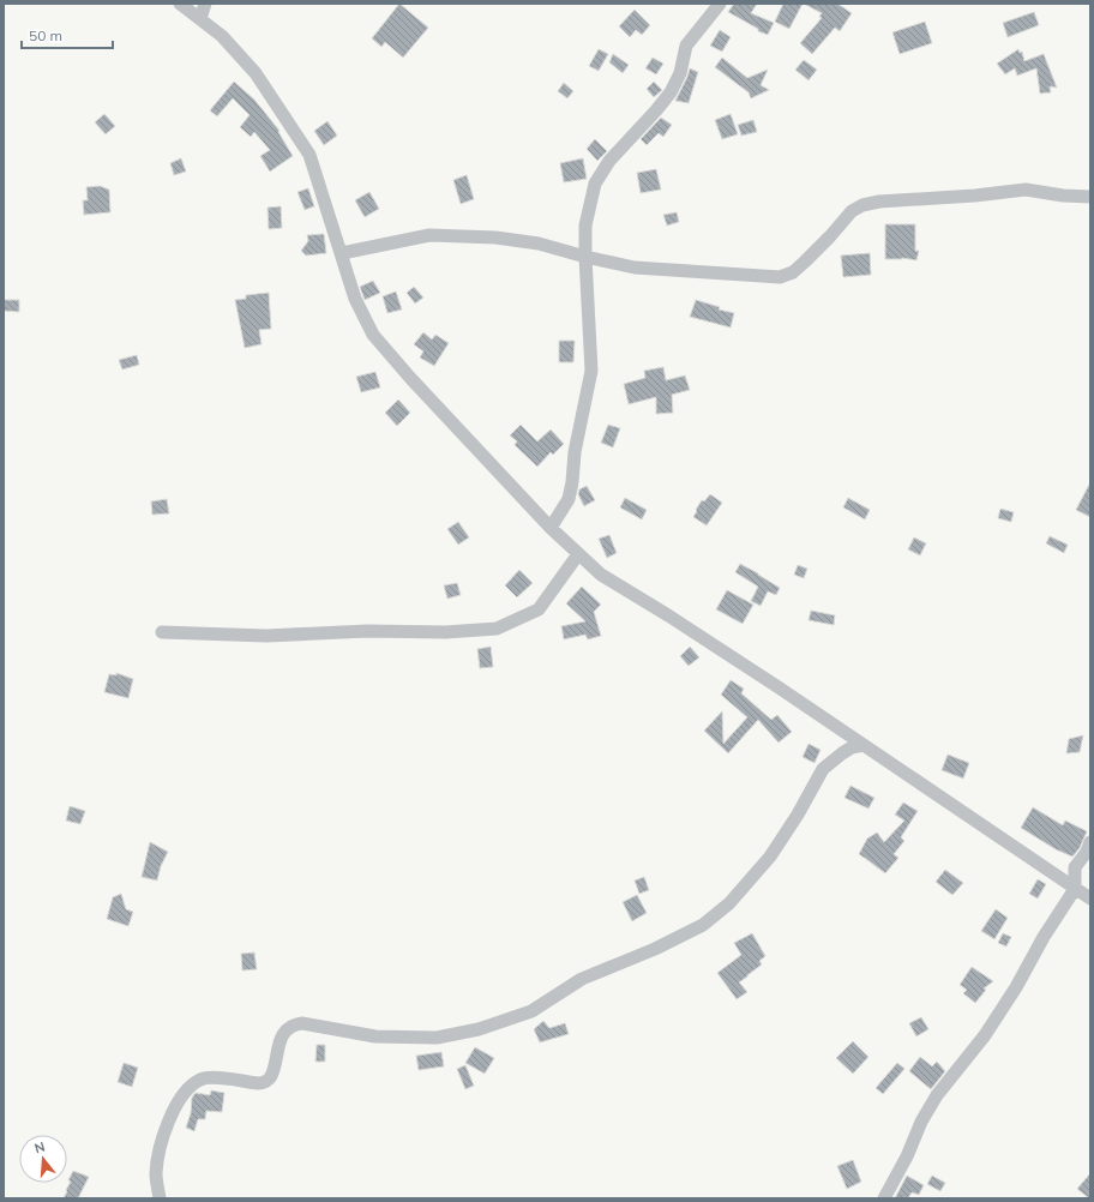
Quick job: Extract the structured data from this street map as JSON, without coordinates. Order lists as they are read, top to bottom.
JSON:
{
  "scale_bar": "50 m",
  "north": "top"
}
